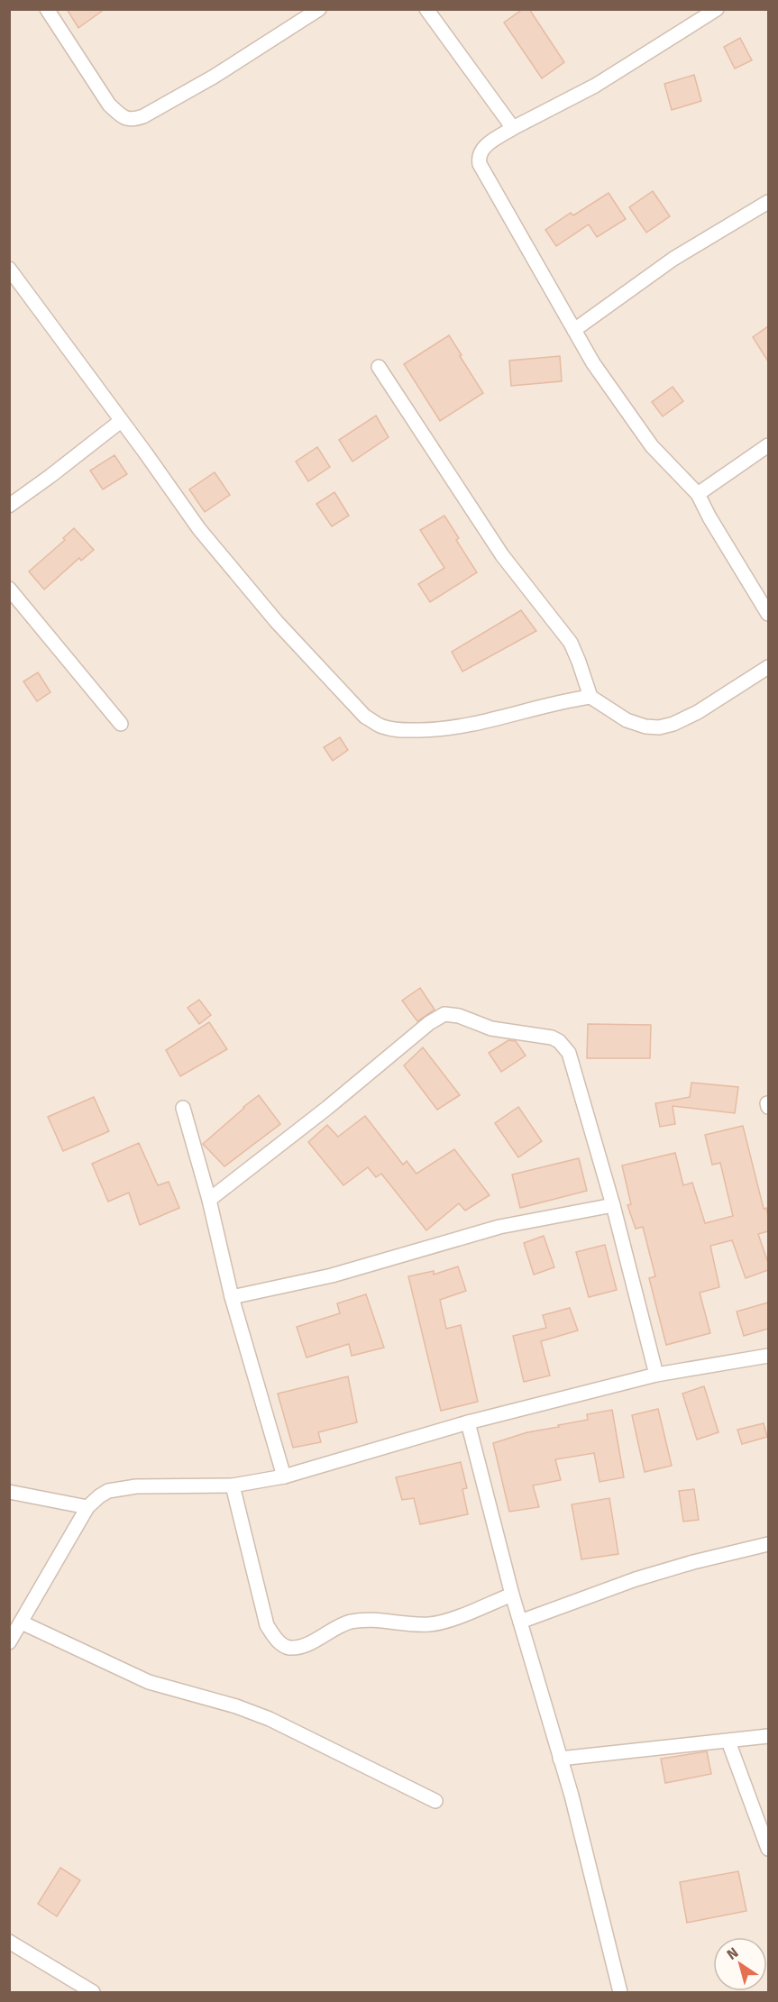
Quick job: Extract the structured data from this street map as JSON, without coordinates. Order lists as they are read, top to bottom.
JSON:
{
  "north": "top left"
}
